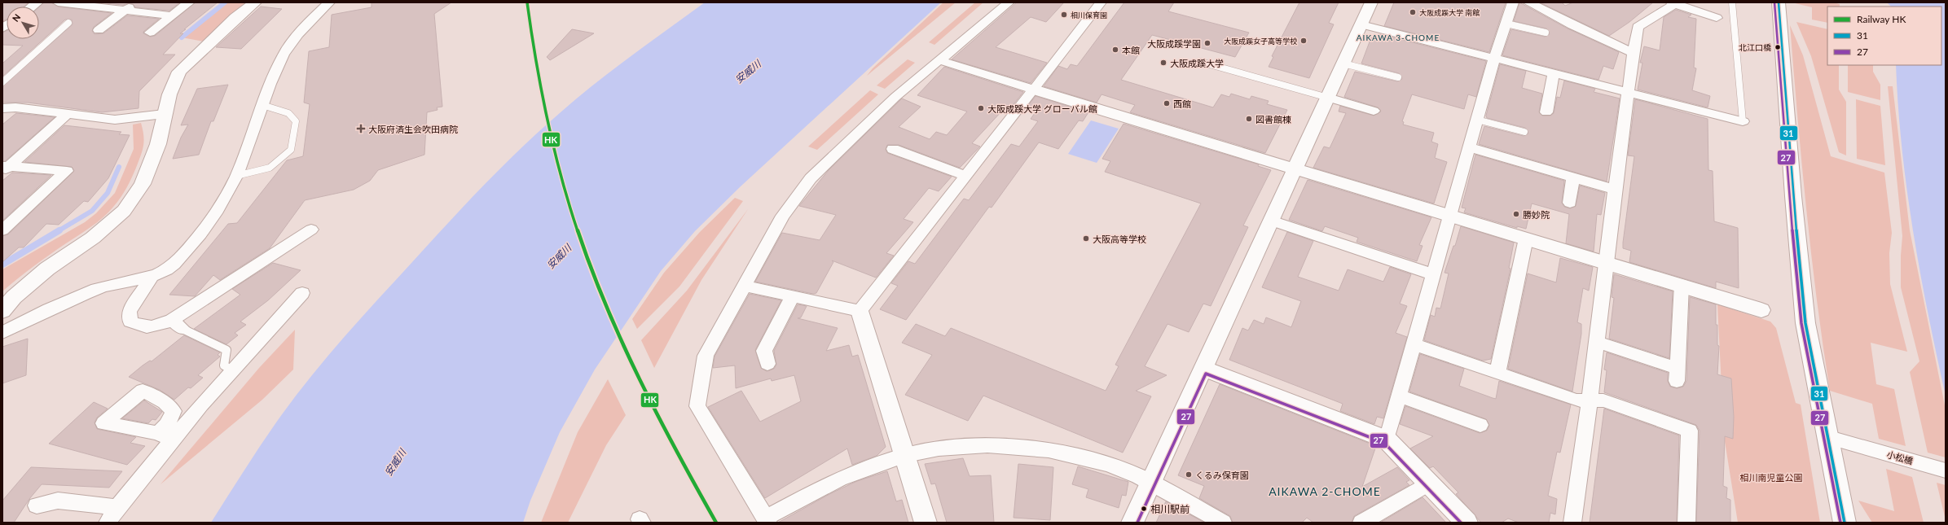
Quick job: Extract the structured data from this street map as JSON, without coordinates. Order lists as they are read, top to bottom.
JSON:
{
  "streets": {
    "street": ["小松橋"]
  },
  "districts": ["AIKAWA 3-CHOME", "AIKAWA 2-CHOME"],
  "water": ["安威川"],
  "parks": ["相川南児童公園"],
  "places": {
    "other": [
      "大阪成蹊大学 南館",
      "相川保育園",
      "大阪成蹊女子高等学校",
      "大阪成蹊学園",
      "北江口橋",
      "本館",
      "大阪成蹊大学",
      "西館",
      "大阪成蹊大学 グローバル館",
      "図書館棟",
      "勝妙院",
      "大阪高等学校",
      "くるみ保育園",
      "相川駅前"
    ],
    "health": ["大阪府済生会吹田病院"]
  },
  "lines": ["rail line HK", "transit line 31", "transit line 27"],
  "legend": ["Railway HK", "31", "27"],
  "north": "top left"
}
